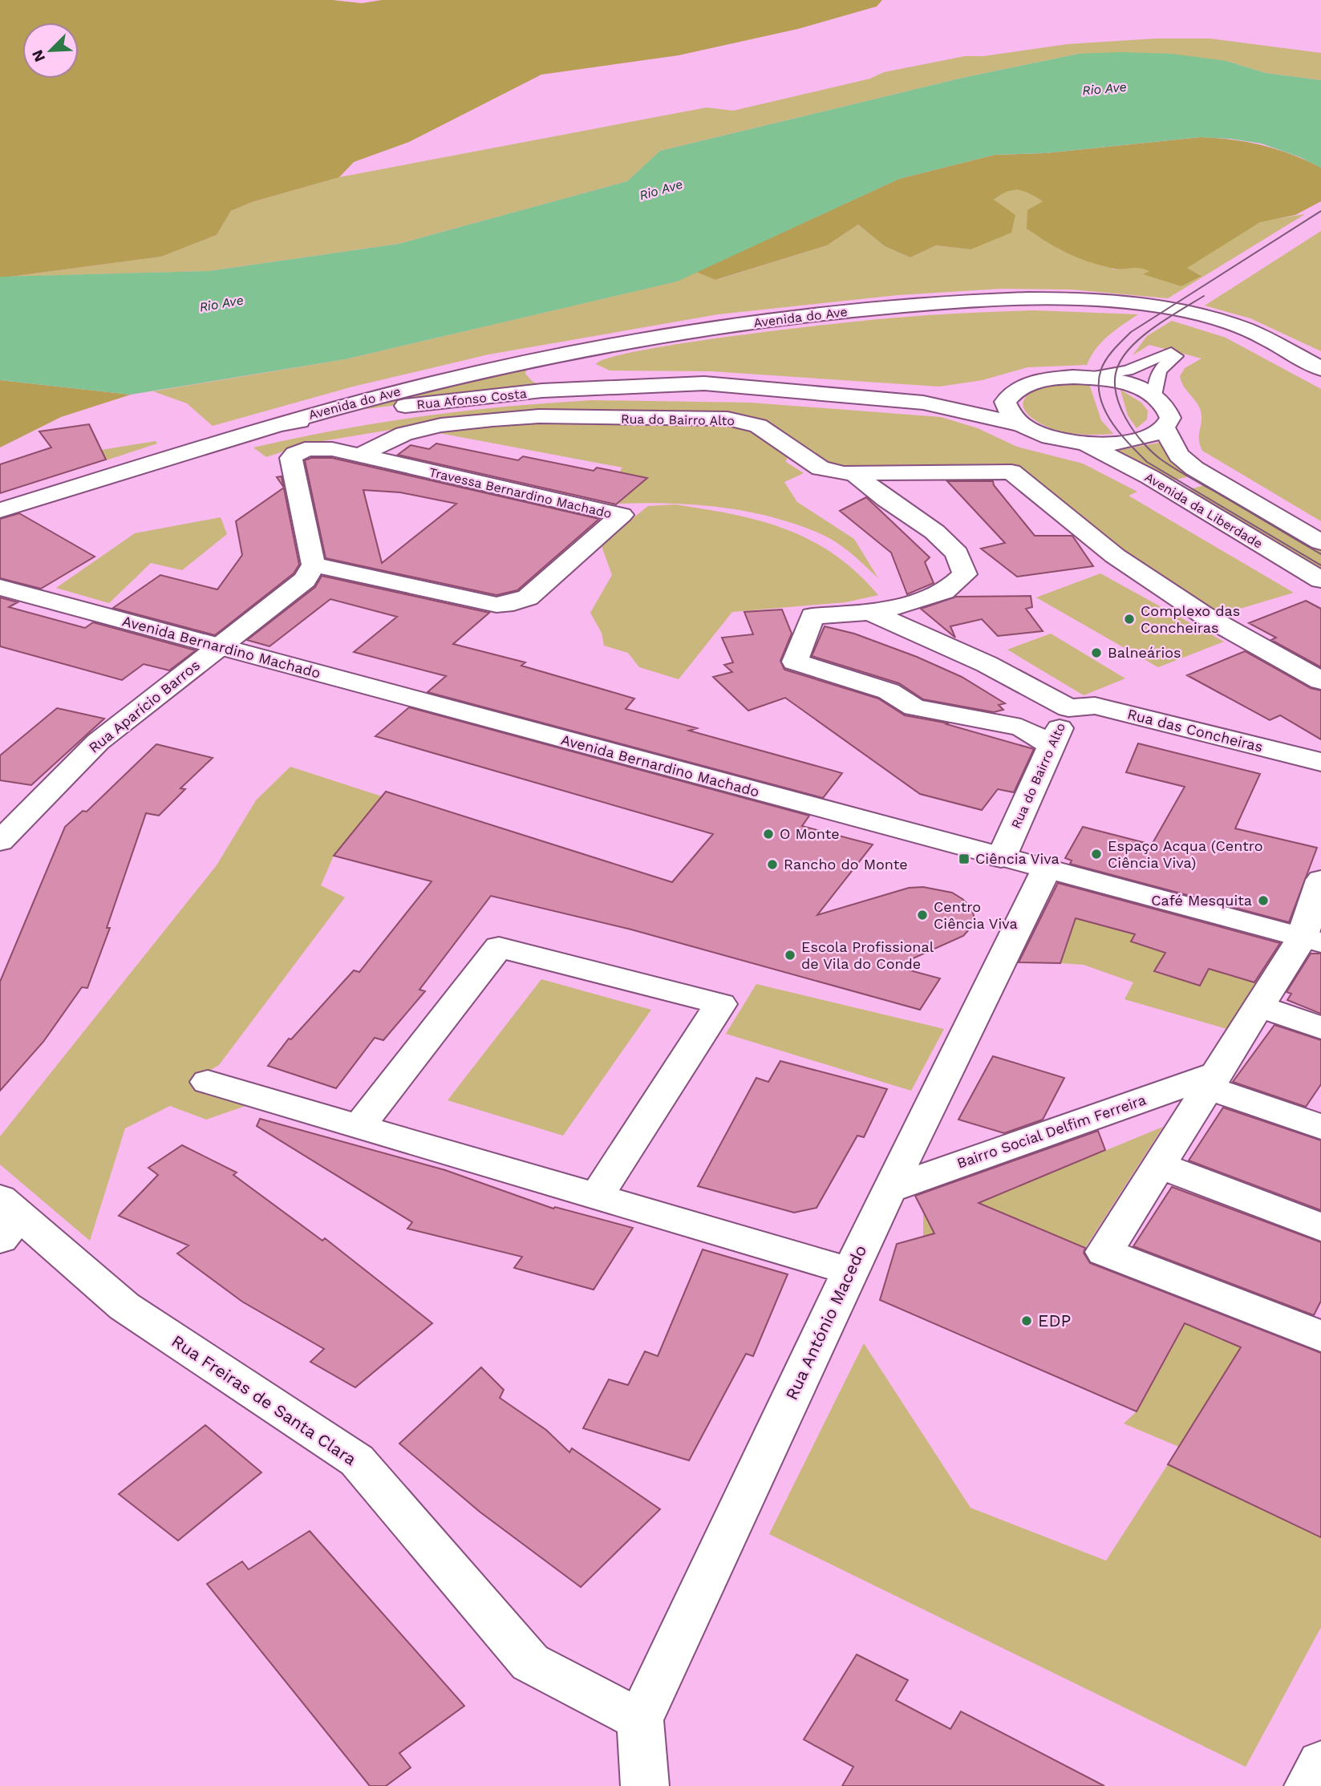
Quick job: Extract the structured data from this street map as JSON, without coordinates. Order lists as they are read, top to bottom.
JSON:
{
  "streets": {
    "street": [
      "Avenida do Ave",
      "Rua Afonso Costa",
      "Rua do Bairro Alto",
      "Travessa Bernardino Machado",
      "Avenida da Liberdade",
      "Avenida Bernardino Machado",
      "Rua Aparício Barros",
      "Rua das Concheiras",
      "Bairro Social Delfim Ferreira",
      "Rua António Macedo",
      "Rua Freiras de Santa Clara"
    ]
  },
  "crossings": [
    ["Avenida do Ave", "Rua Afonso Costa"],
    ["Rua Afonso Costa", "Avenida da Liberdade"],
    ["Rua do Bairro Alto", "Travessa Bernardino Machado"],
    ["Rua do Bairro Alto", "Avenida Bernardino Machado"],
    ["Rua do Bairro Alto", "Rua das Concheiras"],
    ["Avenida Bernardino Machado", "Rua Aparício Barros"],
    ["Avenida Bernardino Machado", "Rua António Macedo"],
    ["Bairro Social Delfim Ferreira", "Rua António Macedo"],
    ["Rua António Macedo", "Rua Freiras de Santa Clara"]
  ],
  "water": ["Rio Ave"],
  "places": {
    "other": [
      "Complexo das Concheiras",
      "Balneários",
      "O Monte",
      "Espaço Acqua (Centro Ciência Viva)",
      "Rancho do Monte",
      "Café Mesquita",
      "Centro Ciência Viva",
      "Escola Profissional de Vila do Conde",
      "EDP"
    ],
    "transit": ["Ciência Viva"]
  },
  "north": "bottom left"
}
